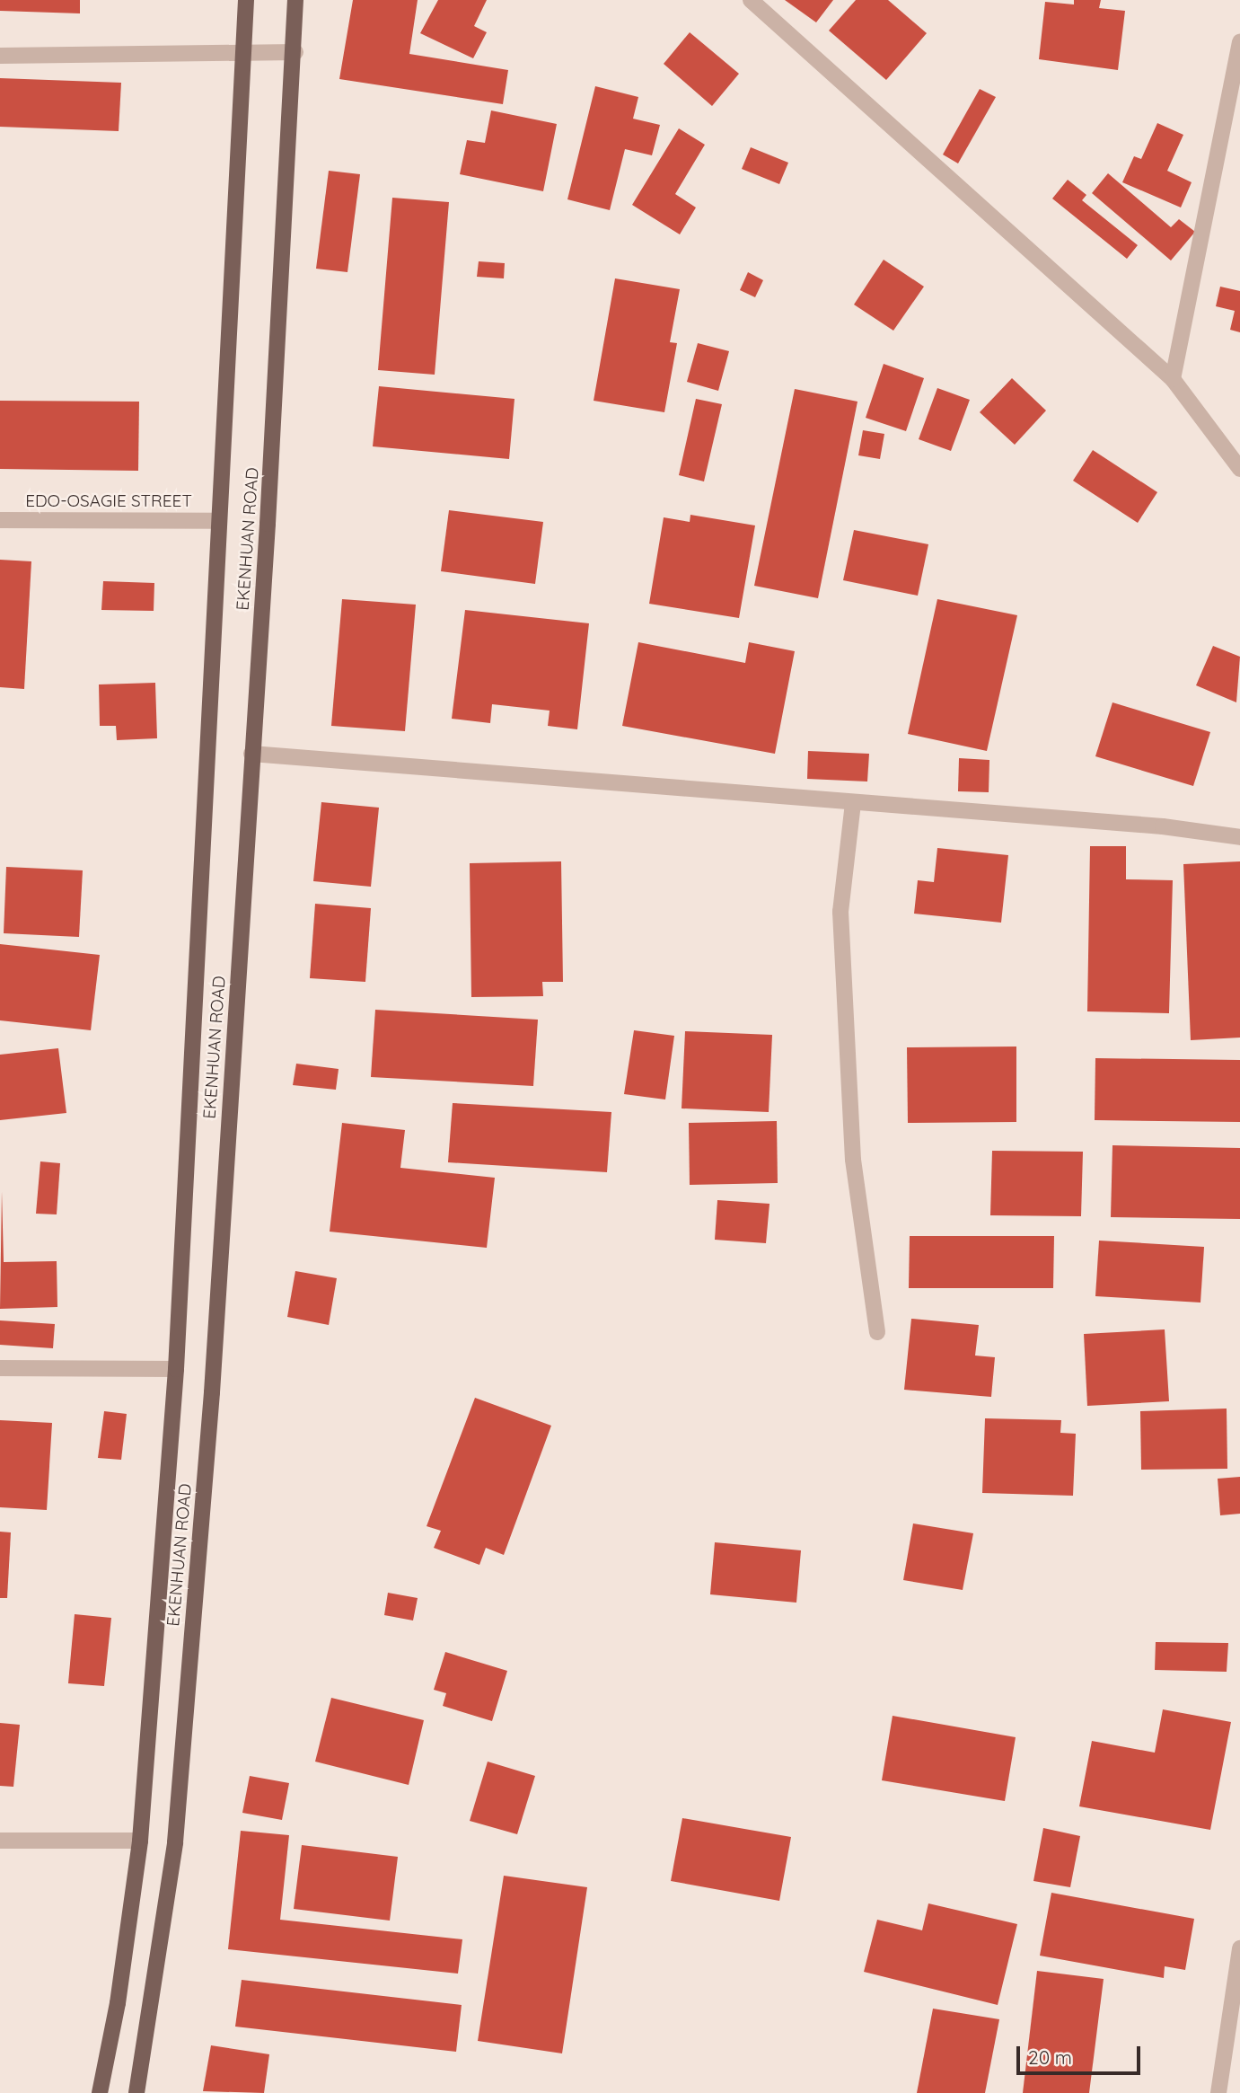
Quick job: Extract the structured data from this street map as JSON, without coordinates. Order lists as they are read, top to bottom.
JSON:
{
  "streets": {
    "main road": ["EKENHUAN ROAD"],
    "street": ["EDO-OSAGIE STREET"]
  },
  "crossings": [
    ["EDO-OSAGIE STREET", "EKENHUAN ROAD"]
  ],
  "scale_bar": "20 m"
}
